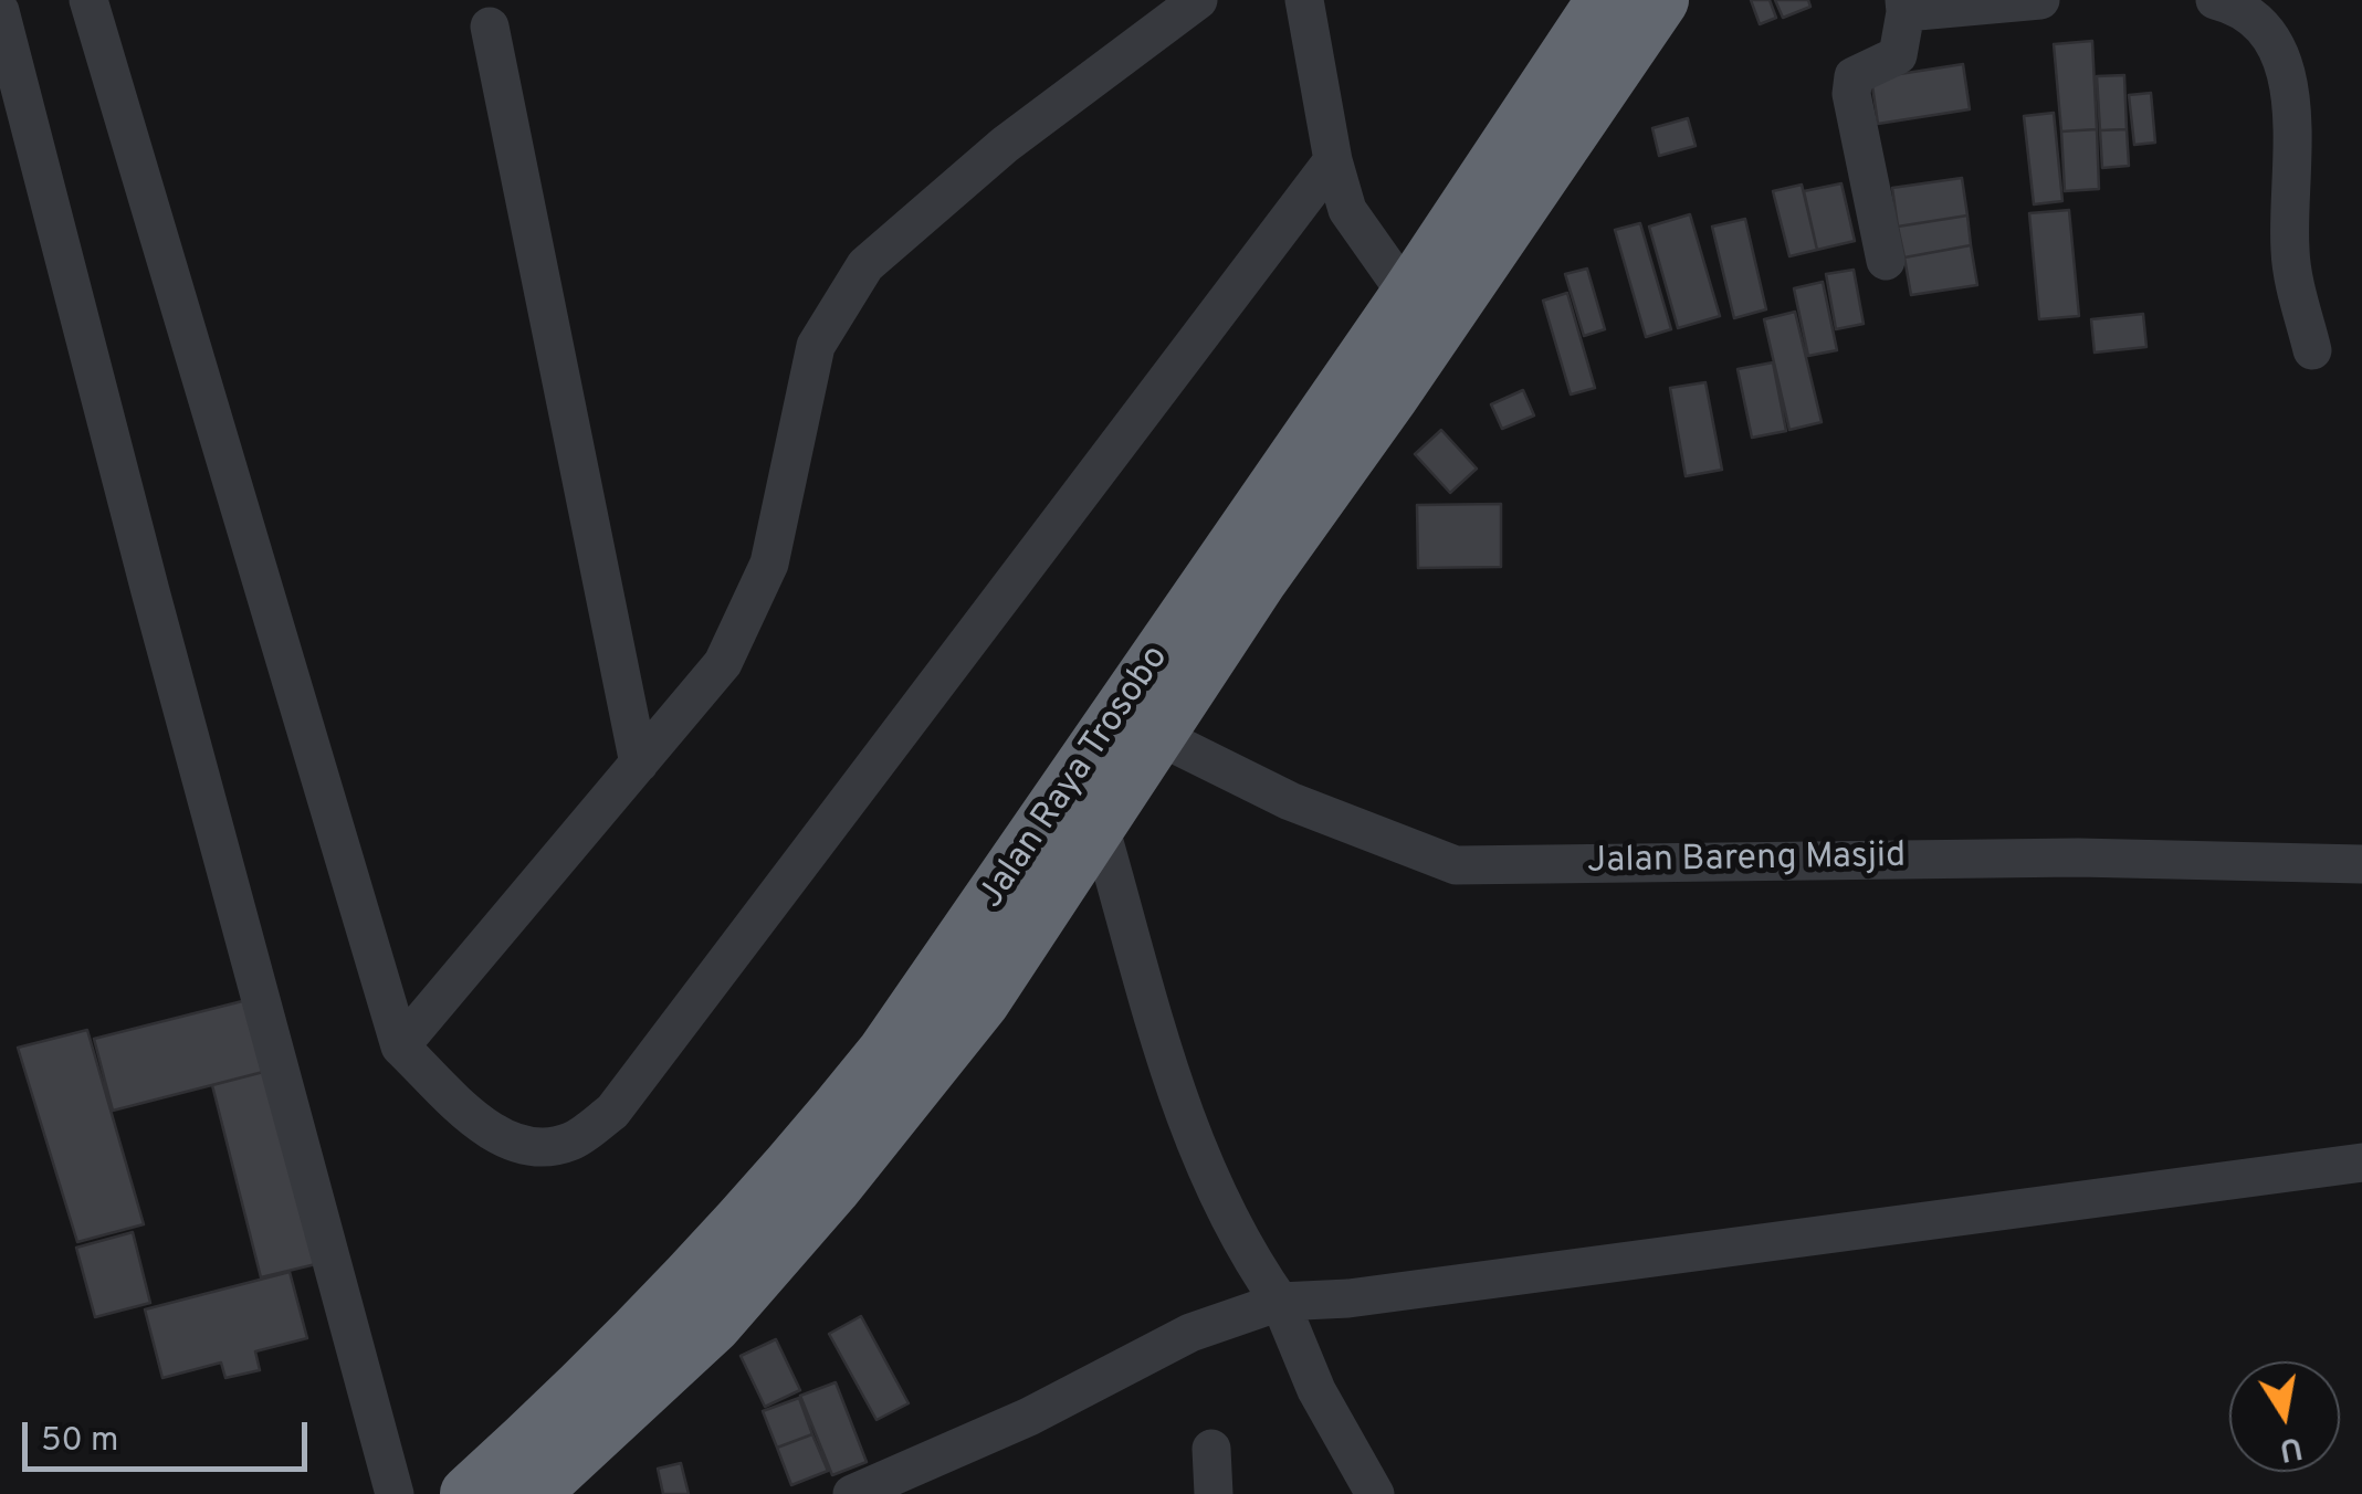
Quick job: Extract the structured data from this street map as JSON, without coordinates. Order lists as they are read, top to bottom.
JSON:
{
  "streets": {
    "highway": ["Jalan Raya Trosobo"],
    "street": ["Jalan Bareng Masjid"]
  },
  "crossings": [
    ["Jalan Raya Trosobo", "Jalan Bareng Masjid"]
  ],
  "scale_bar": "50 m",
  "north": "bottom"
}
